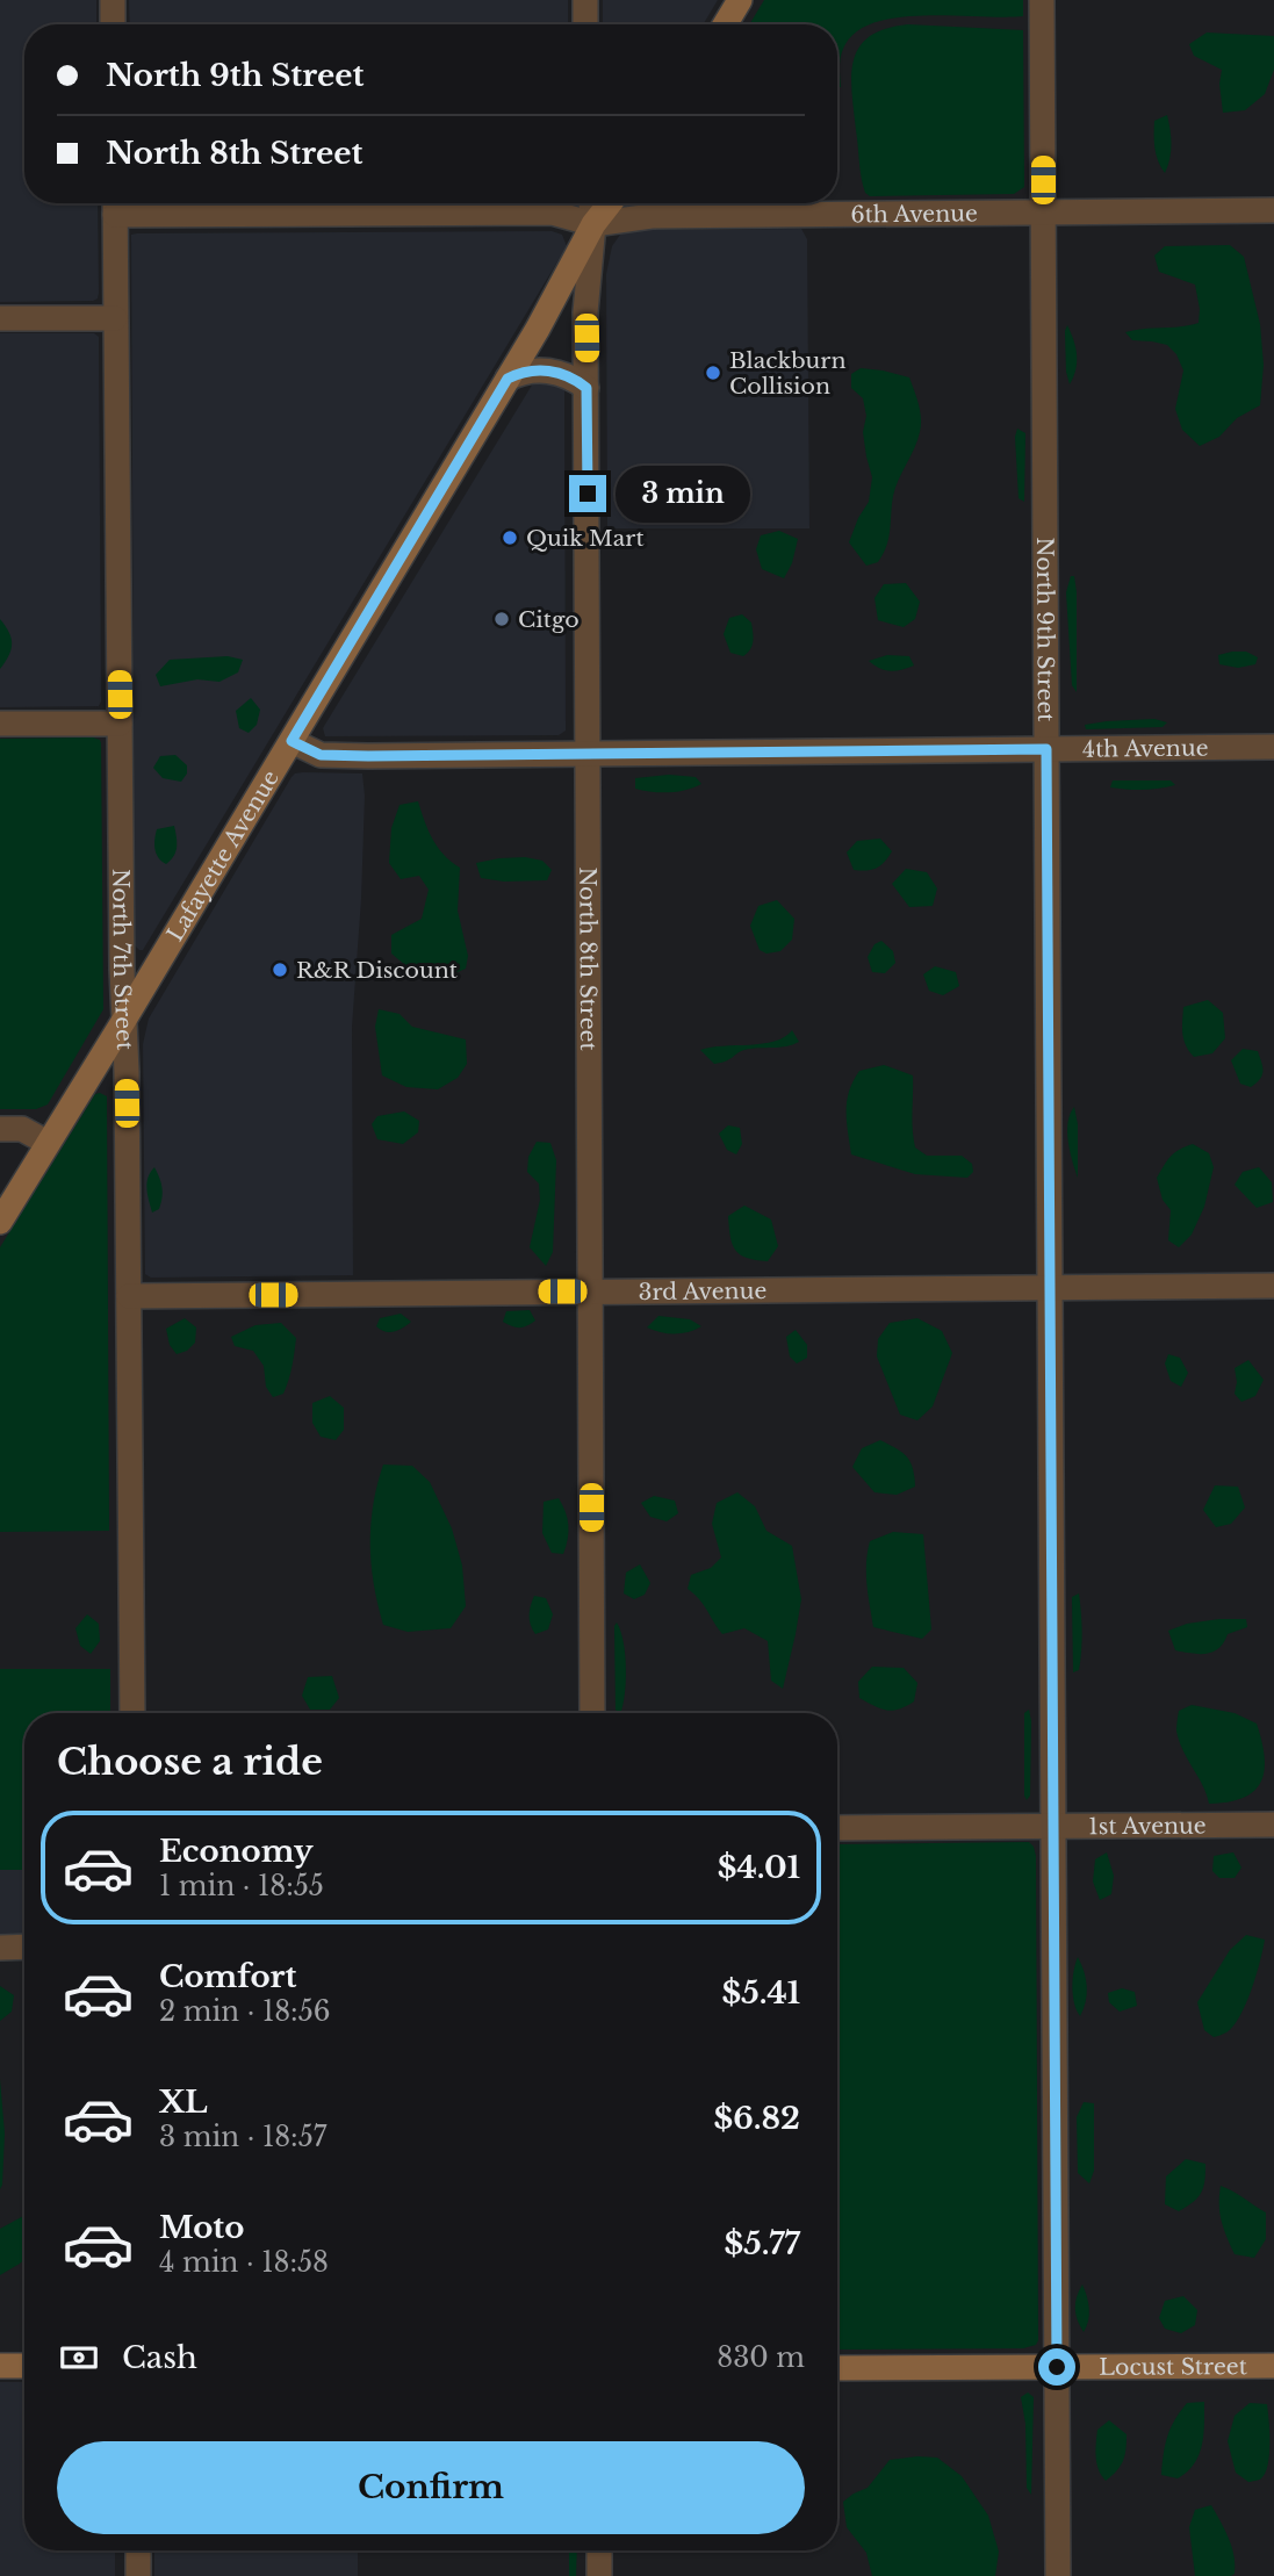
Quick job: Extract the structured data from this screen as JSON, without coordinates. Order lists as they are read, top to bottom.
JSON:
{
  "streets": {
    "street": [
      "6th Avenue",
      "North 9th Street",
      "4th Avenue",
      "Lafayette Avenue",
      "North 7th Street",
      "North 8th Street",
      "3rd Avenue",
      "1st Avenue",
      "Locust Street"
    ]
  },
  "crossings": [
    ["6th Avenue", "North 9th Street"],
    ["6th Avenue", "Lafayette Avenue"],
    ["6th Avenue", "North 7th Street"],
    ["6th Avenue", "North 8th Street"],
    ["North 9th Street", "4th Avenue"],
    ["North 9th Street", "3rd Avenue"],
    ["North 9th Street", "1st Avenue"],
    ["North 9th Street", "Locust Street"],
    ["4th Avenue", "Lafayette Avenue"],
    ["4th Avenue", "North 8th Street"],
    ["Lafayette Avenue", "North 7th Street"],
    ["Lafayette Avenue", "North 8th Street"],
    ["North 7th Street", "3rd Avenue"],
    ["North 8th Street", "3rd Avenue"]
  ],
  "places": [
    "Blackburn Collision",
    "Quik Mart",
    "Citgo",
    "R&R Discount"
  ],
  "page": {
    "banner": ["North 9th Street", "North 8th Street"],
    "bubble": "3 min",
    "heading": "Choose a ride",
    "list": [
      {
        "name": "Economy",
        "note": "1 min · 18:55",
        "value": "$4.01"
      },
      {
        "name": "Comfort",
        "note": "2 min · 18:56",
        "value": "$5.41"
      },
      {
        "name": "XL",
        "note": "3 min · 18:57",
        "value": "$6.82"
      },
      {
        "name": "Moto",
        "note": "4 min · 18:58",
        "value": "$5.77"
      }
    ],
    "pay": ["Cash", "830 m"],
    "buttons": "Confirm"
  }
}
